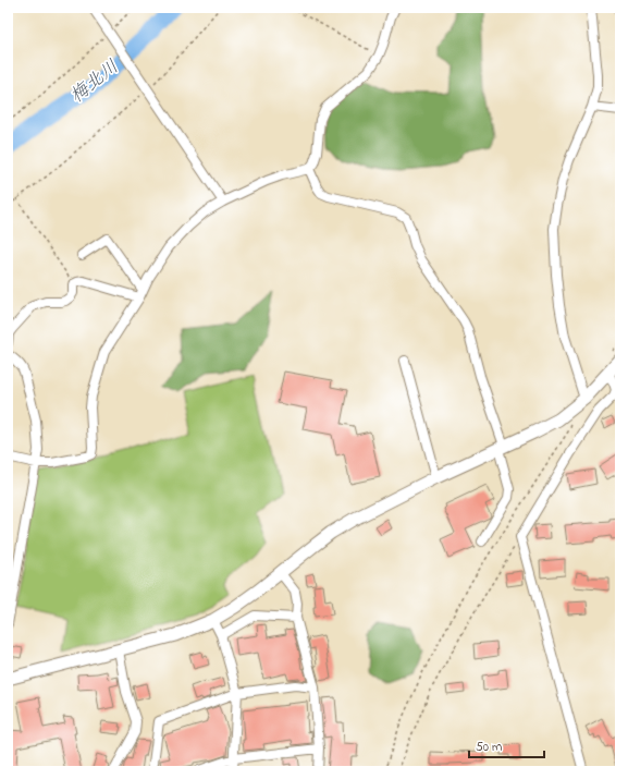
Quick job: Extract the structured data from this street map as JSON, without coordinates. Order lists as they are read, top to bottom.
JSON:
{
  "water": ["梅北川"],
  "scale_bar": "50 m"
}
